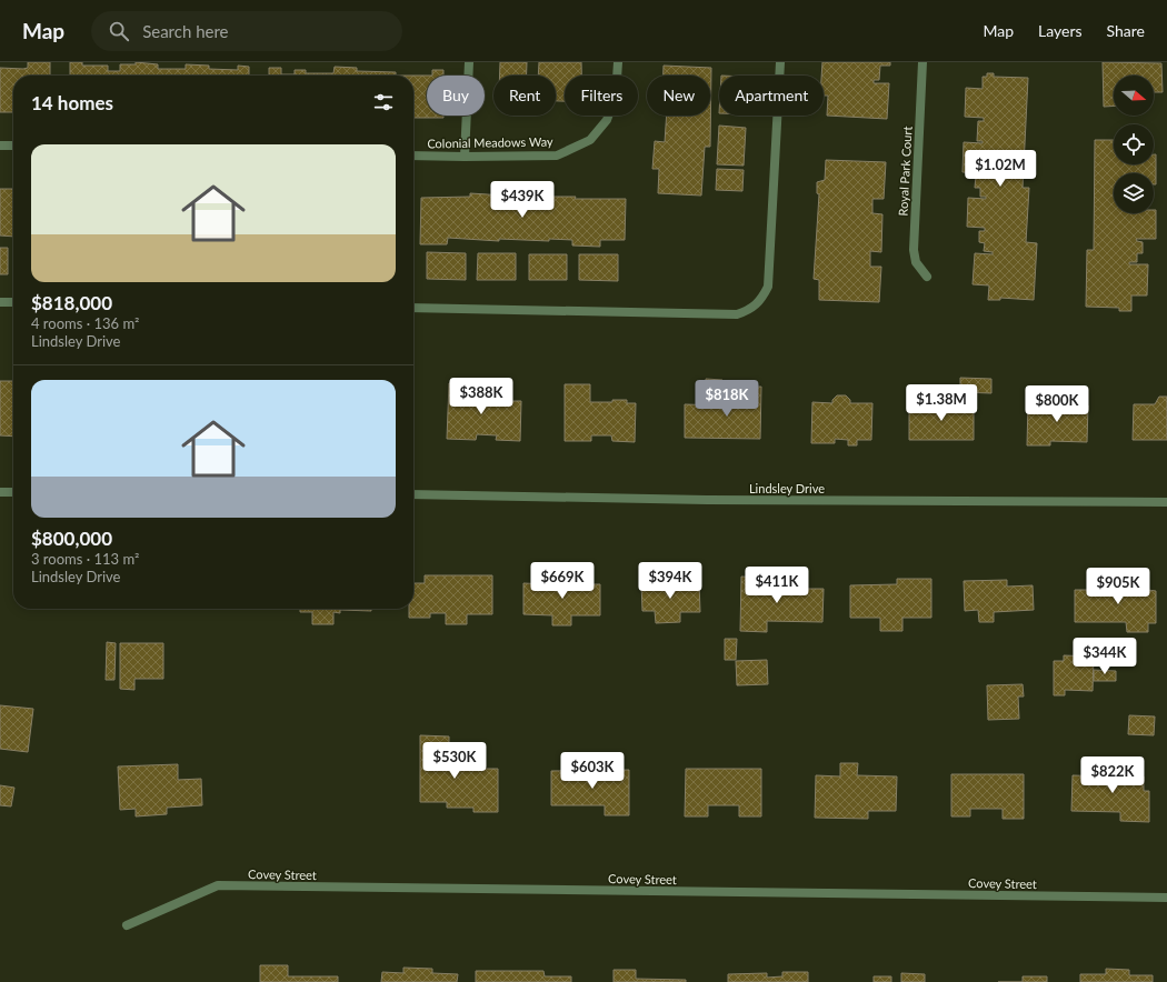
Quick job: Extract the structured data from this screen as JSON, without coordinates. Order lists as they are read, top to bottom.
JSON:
{
  "streets": {
    "street": [
      "Colonial Meadows Way",
      "Royal Park Court",
      "Lindsley Drive",
      "Covey Street"
    ]
  },
  "north": "right",
  "page": {
    "header": "Map",
    "search": "Search here",
    "nav": ["Map", "Layers", "Share"],
    "chip": [
      "Buy",
      "Rent",
      "Filters",
      "New",
      "Apartment"
    ],
    "heading": "14 homes",
    "list": [
      {
        "name": "$818,000",
        "note": "4 rooms · 136 m² · Lindsley Drive"
      },
      {
        "name": "$800,000",
        "note": "3 rooms · 113 m² · Lindsley Drive"
      }
    ],
    "price": [
      "$1.02M",
      "$439K",
      "$388K",
      "$818K",
      "$1.38M",
      "$800K",
      "$669K",
      "$394K",
      "$411K",
      "$905K",
      "$344K",
      "$530K",
      "$603K",
      "$822K"
    ]
  }
}
